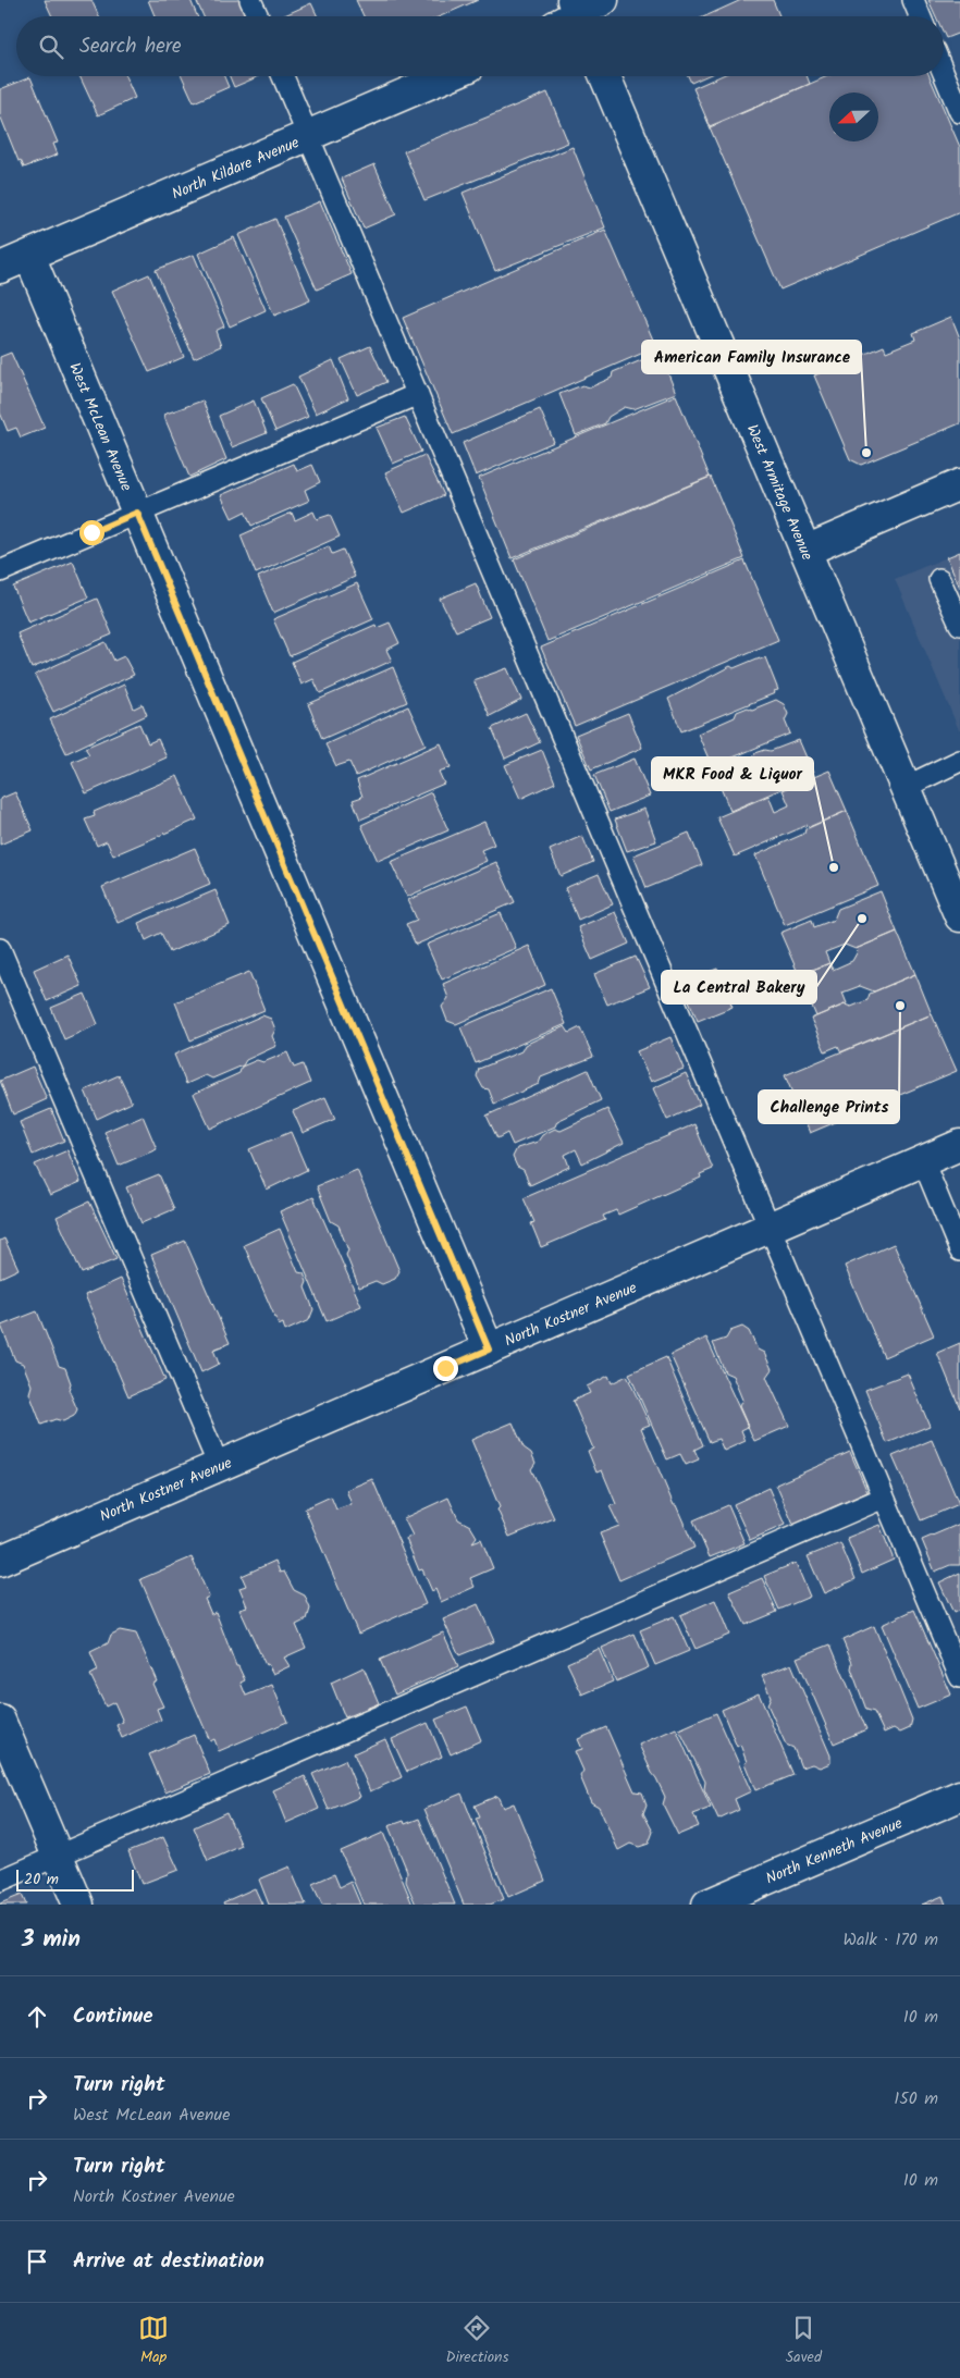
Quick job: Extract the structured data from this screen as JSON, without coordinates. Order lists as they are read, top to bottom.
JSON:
{
  "streets": {
    "street": [
      "North Kildare Avenue",
      "West McLean Avenue",
      "West Armitage Avenue",
      "North Kostner Avenue",
      "North Kenneth Avenue"
    ]
  },
  "crossings": [
    ["North Kildare Avenue", "West McLean Avenue"],
    ["West McLean Avenue", "North Kostner Avenue"]
  ],
  "places": [
    "American Family Insurance",
    "MKR Food & Liquor",
    "La Central Bakery",
    "Challenge Prints"
  ],
  "scale_bar": "20 m",
  "north": "left",
  "page": {
    "search": "Search here",
    "scale": "20 m",
    "heading": ["3 min", "Walk · 170 m"],
    "list": [
      ["Continue", "10 m"],
      ["Turn right", "West McLean Avenue", "150 m"],
      ["Turn right", "North Kostner Avenue", "10 m"],
      "Arrive at destination"
    ],
    "nav": ["Map", "Directions", "Saved"]
  }
}
